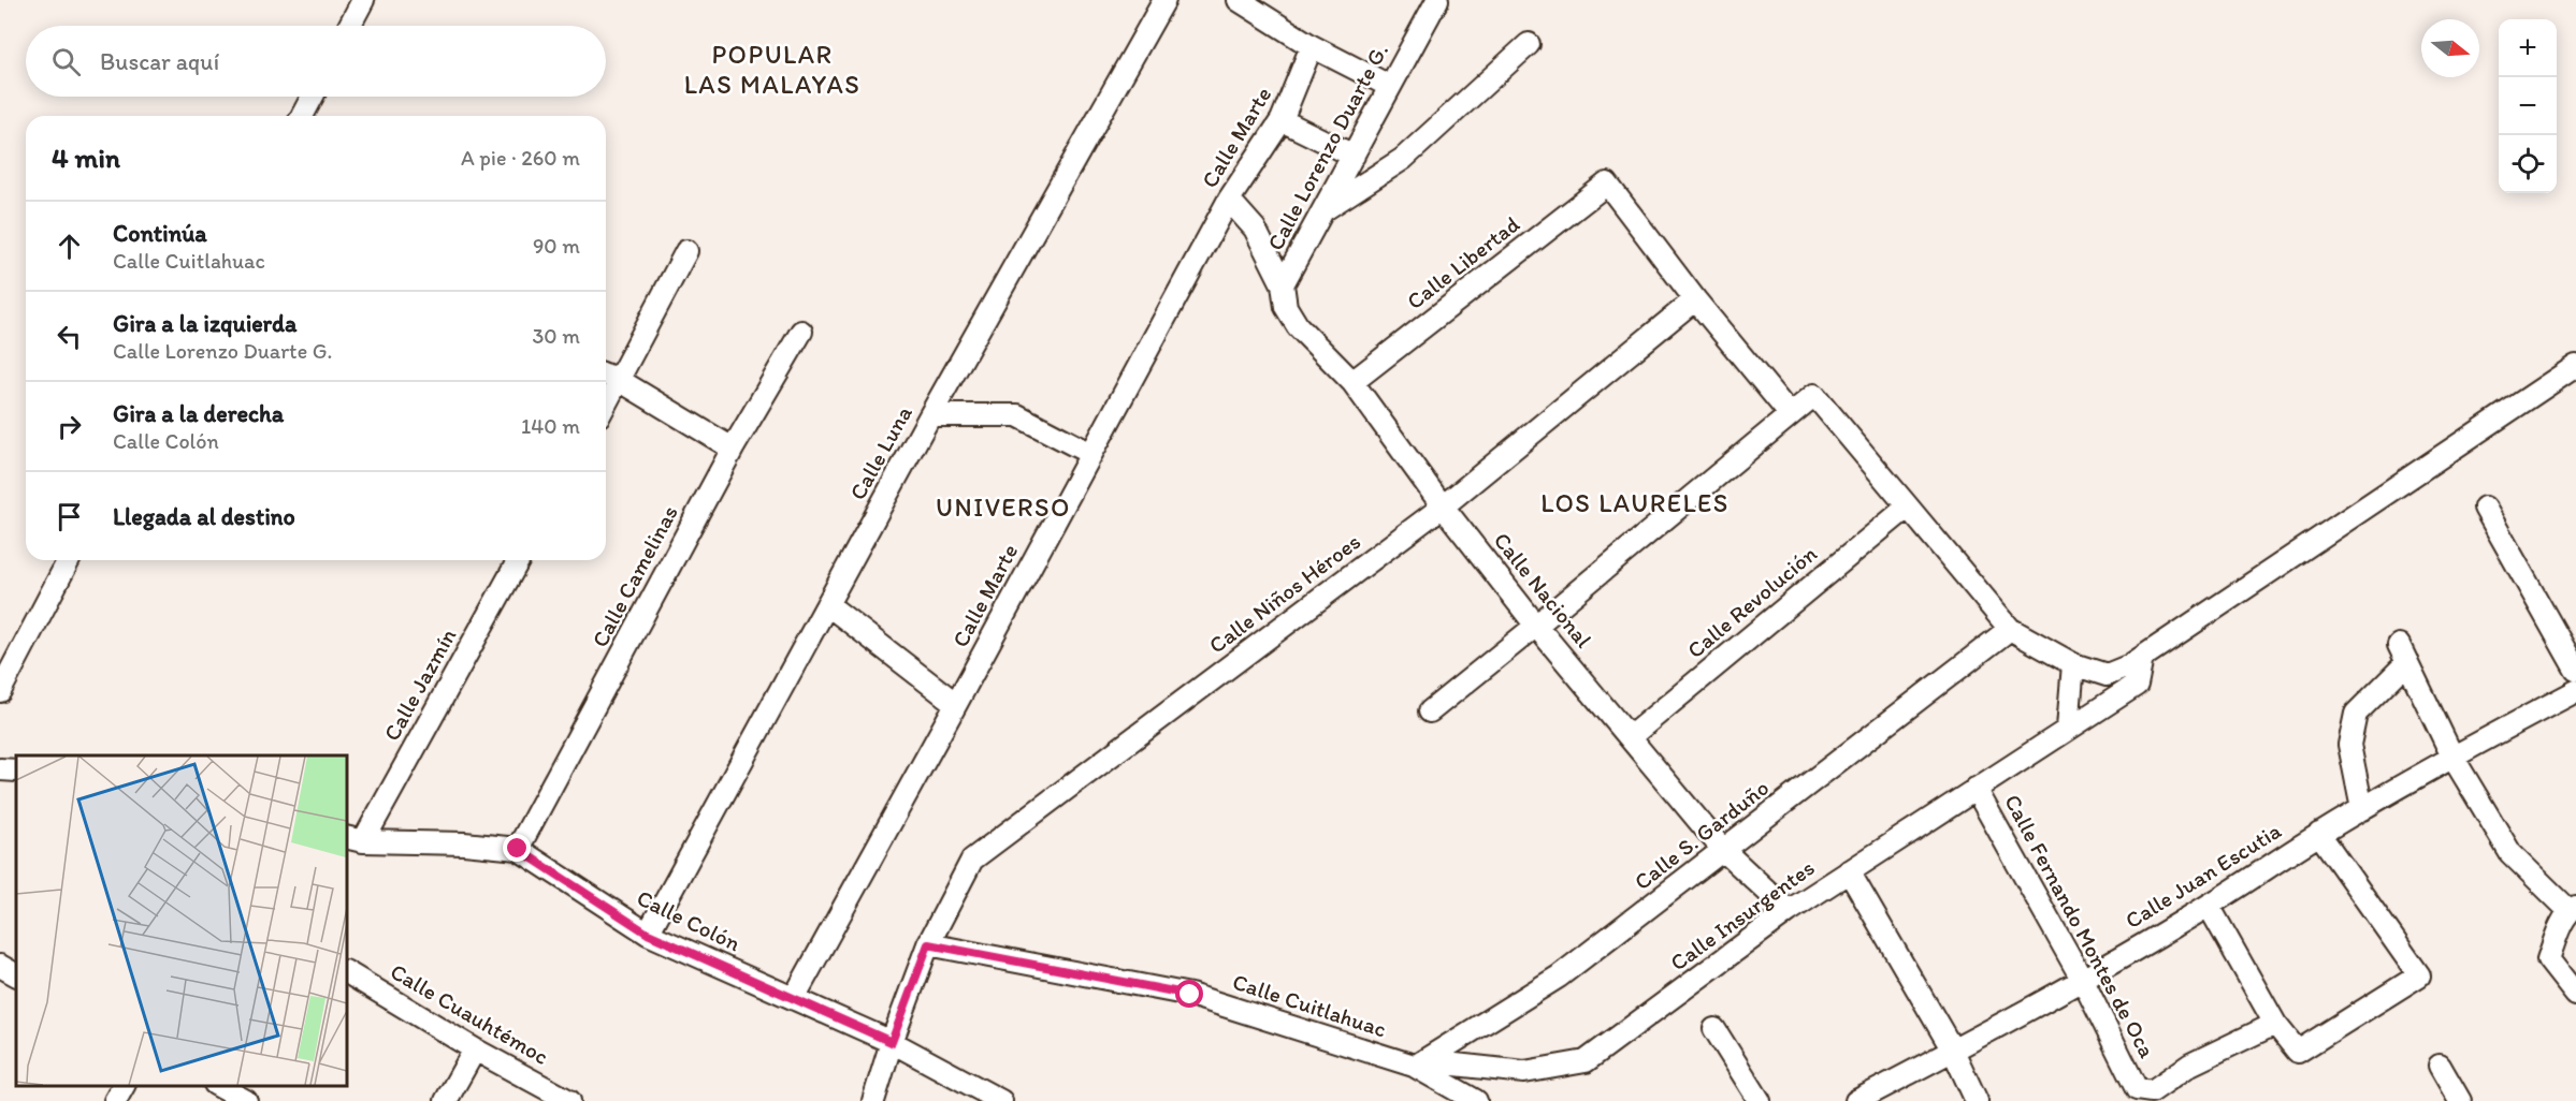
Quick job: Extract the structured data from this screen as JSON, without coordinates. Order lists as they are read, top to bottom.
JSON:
{
  "streets": {
    "street": [
      "Calle Marte",
      "Calle Lorenzo Duarte G.",
      "Calle Libertad",
      "Calle Luna",
      "Calle Camelinas",
      "Calle Nacional",
      "Calle Niños Héroes",
      "Calle Revolución",
      "Calle Jazmín",
      "Calle S. Garduño",
      "Calle Juan Escutia",
      "Calle Insurgentes",
      "Calle Colón",
      "Calle Fernando Montes de Oca",
      "Calle Cuitlahuac",
      "Calle Cuauhtémoc"
    ]
  },
  "crossings": [
    ["Calle Marte", "Calle Nacional"],
    ["Calle Marte", "Calle Colón"],
    ["Calle Lorenzo Duarte G.", "Calle Nacional"],
    ["Calle Libertad", "Calle Nacional"],
    ["Calle Libertad", "Calle Niños Héroes"],
    ["Calle Luna", "Calle Colón"],
    ["Calle Camelinas", "Calle Colón"],
    ["Calle Nacional", "Calle Niños Héroes"],
    ["Calle Nacional", "Calle Revolución"],
    ["Calle Nacional", "Calle S. Garduño"],
    ["Calle Nacional", "Calle Insurgentes"],
    ["Calle Niños Héroes", "Calle Cuitlahuac"],
    ["Calle Jazmín", "Calle Colón"],
    ["Calle S. Garduño", "Calle Insurgentes"],
    ["Calle S. Garduño", "Calle Cuitlahuac"],
    ["Calle Juan Escutia", "Calle Fernando Montes de Oca"],
    ["Calle Insurgentes", "Calle Fernando Montes de Oca"],
    ["Calle Insurgentes", "Calle Cuitlahuac"]
  ],
  "districts": ["POPULAR LAS MALAYAS", "LOS LAURELES", "UNIVERSO"],
  "north": "right",
  "page": {
    "map_buttons": ["+", "−"],
    "search": "Buscar aquí",
    "heading": ["4 min", "A pie · 260 m"],
    "list": [
      ["Continúa", "Calle Cuitlahuac", "90 m"],
      ["Gira a la izquierda", "Calle Lorenzo Duarte G.", "30 m"],
      ["Gira a la derecha", "Calle Colón", "140 m"],
      "Llegada al destino"
    ]
  }
}
